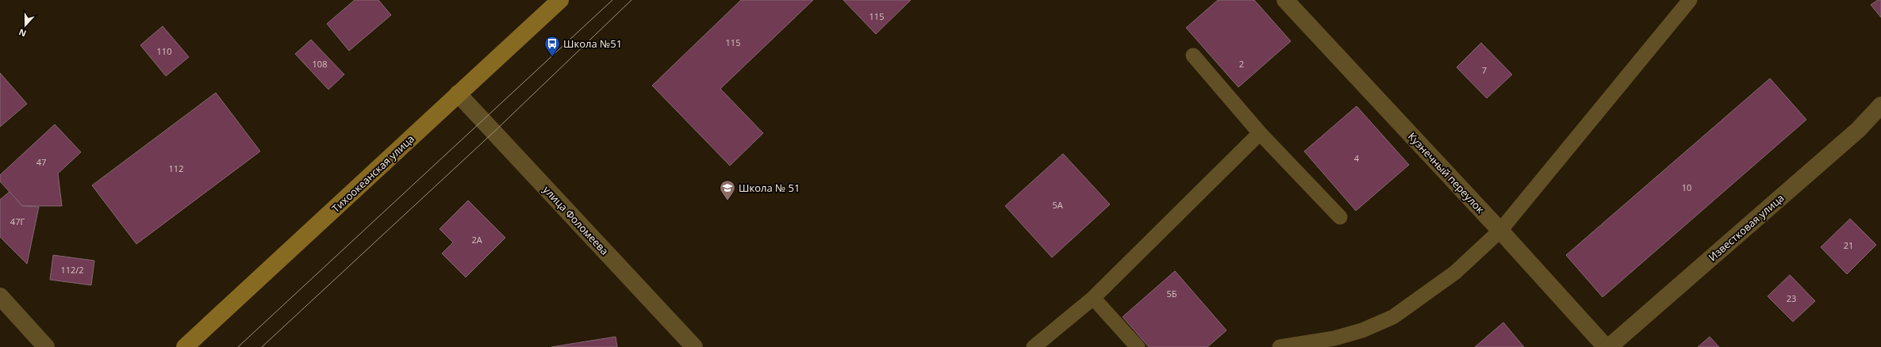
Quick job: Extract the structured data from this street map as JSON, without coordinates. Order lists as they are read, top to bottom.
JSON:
{
  "streets": {
    "main road": ["Тихоокеанская улица"],
    "street": ["Кузнечный переулок", "улица Фоломеева", "Известковая улица"]
  },
  "crossings": [
    ["Тихоокеанская улица", "улица Фоломеева"]
  ],
  "places": {
    "bus stop": ["Школа №51"],
    "school or university": ["Школа № 51"]
  },
  "house_numbers": [
    "115",
    "115",
    "110",
    "108",
    "2",
    "7",
    "4",
    "47",
    "112",
    "10",
    "5А",
    "47Г",
    "2А",
    "21",
    "112/2",
    "5Б",
    "23"
  ],
  "north": "bottom"
}
